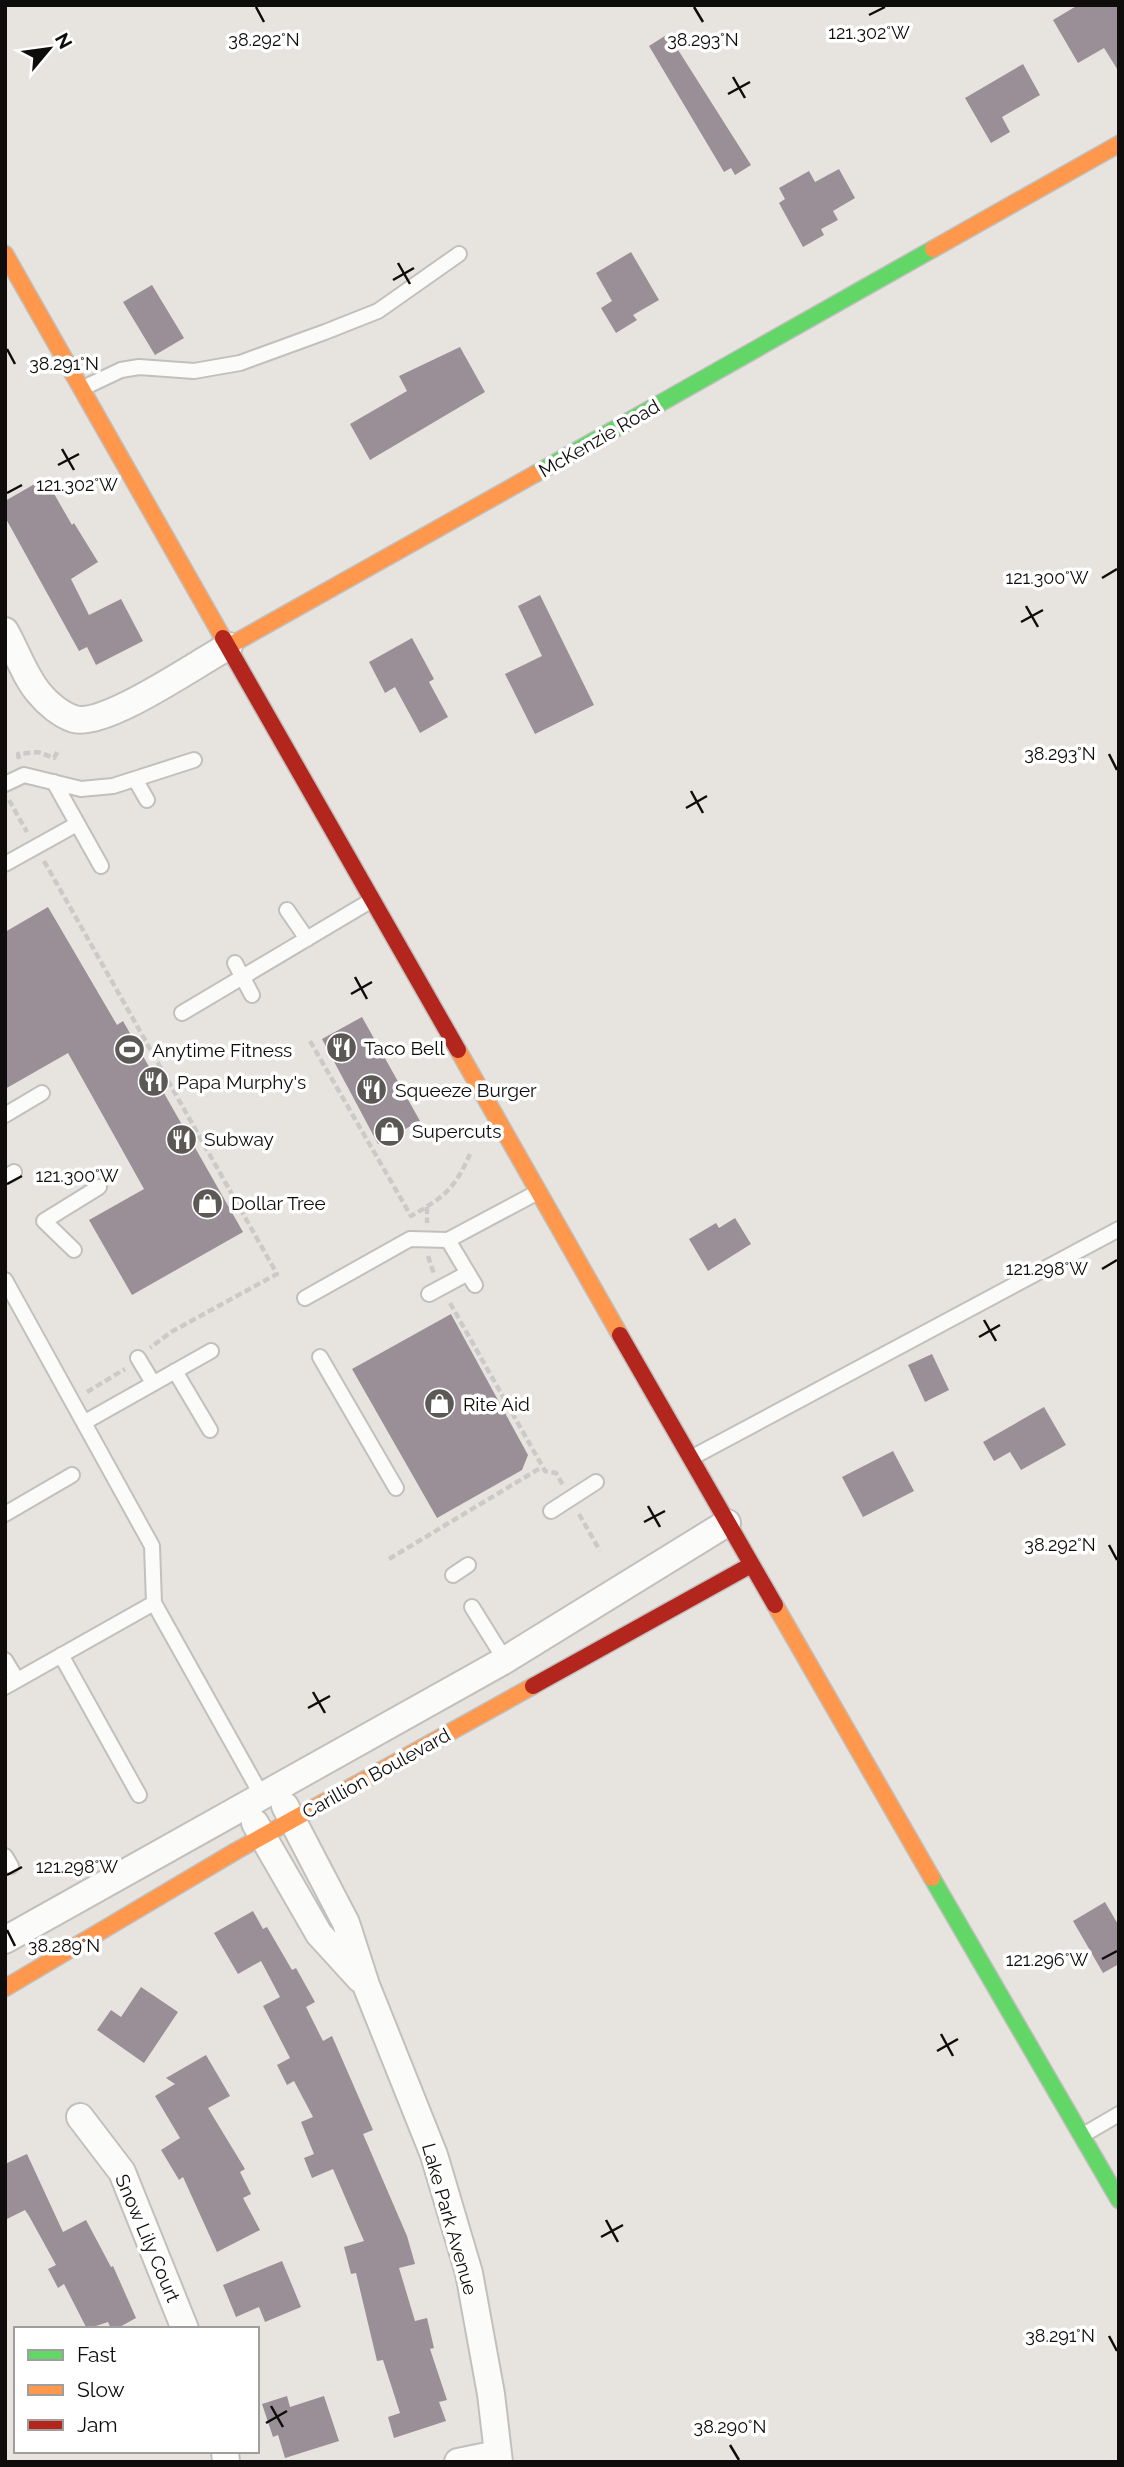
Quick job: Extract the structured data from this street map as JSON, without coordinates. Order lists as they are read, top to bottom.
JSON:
{
  "streets": {
    "main road": ["McKenzie Road", "Carillion Boulevard"],
    "street": ["Lake Park Avenue", "Snow Lily Court"]
  },
  "crossings": [
    ["Carillion Boulevard", "Lake Park Avenue"]
  ],
  "places": {
    "restaurant": [
      "Taco Bell",
      "Papa Murphy's",
      "Squeeze Burger",
      "Subway"
    ],
    "sports": ["Anytime Fitness"],
    "shop": ["Supercuts", "Dollar Tree", "Rite Aid"]
  },
  "legend": ["Fast", "Slow", "Jam"],
  "north": "top right",
  "coordinates": [
    "121.302°W",
    "38.292°N",
    "38.293°N",
    "38.291°N",
    "121.300°W",
    "121.298°W",
    "38.289°N",
    "121.296°W",
    "38.290°N"
  ]
}
